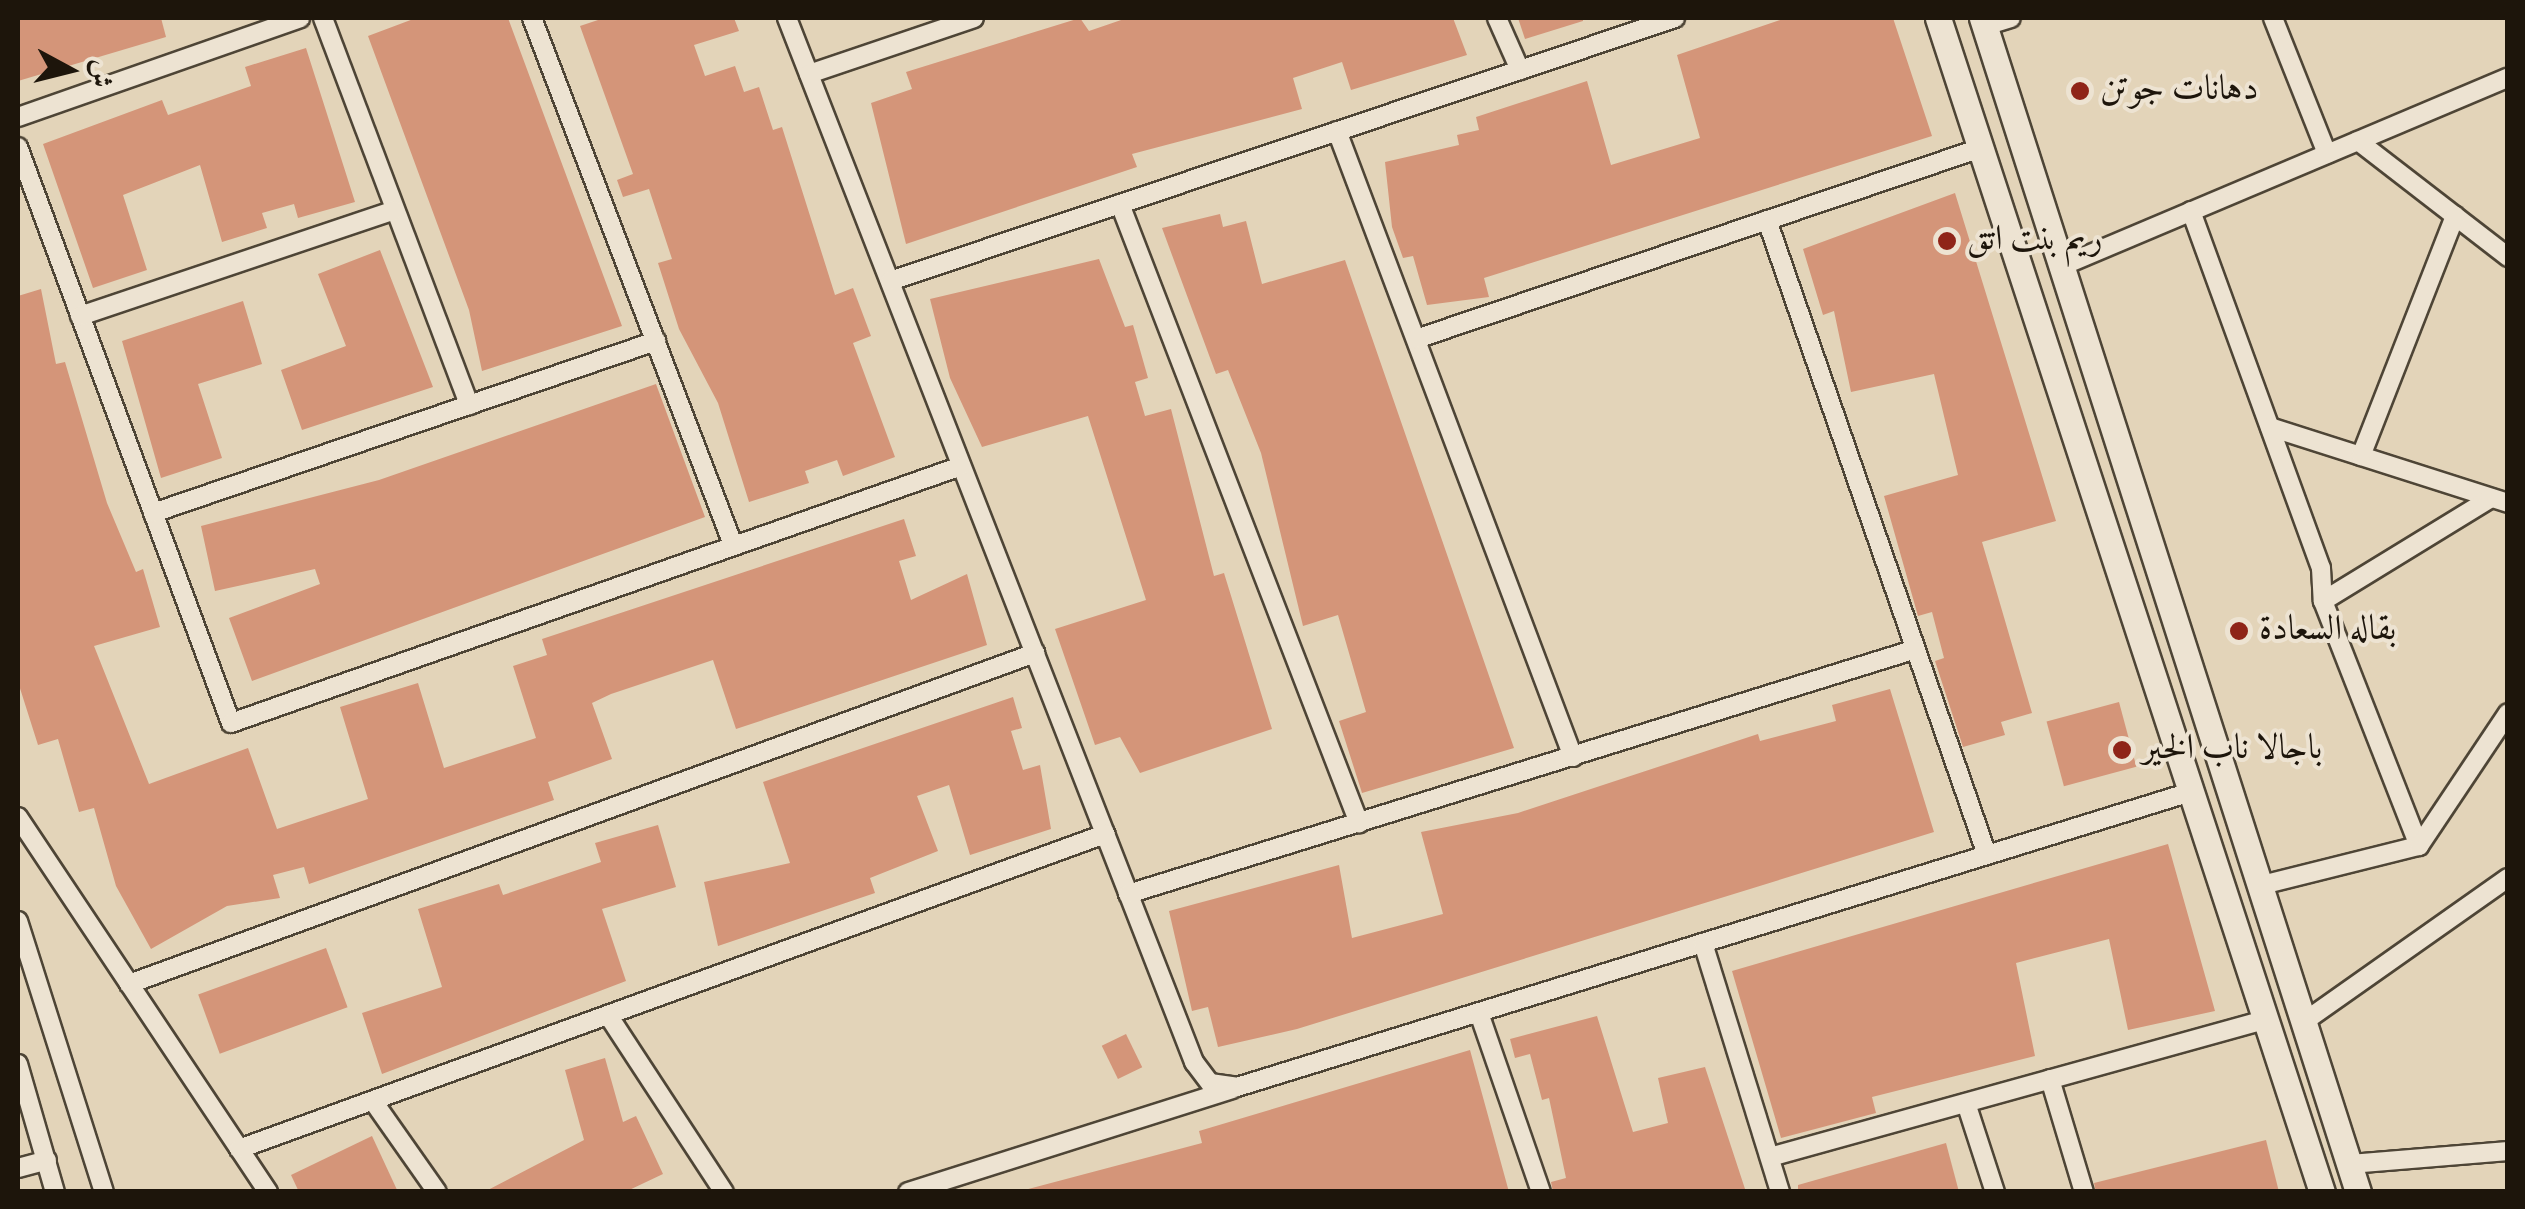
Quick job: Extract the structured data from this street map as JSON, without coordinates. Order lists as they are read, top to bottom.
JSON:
{
  "places": [
    "دهانات جوتن",
    "ريم بنت اتق",
    "بقاله السعادة",
    "باجالا ناب الخير"
  ],
  "north": "right"
}
